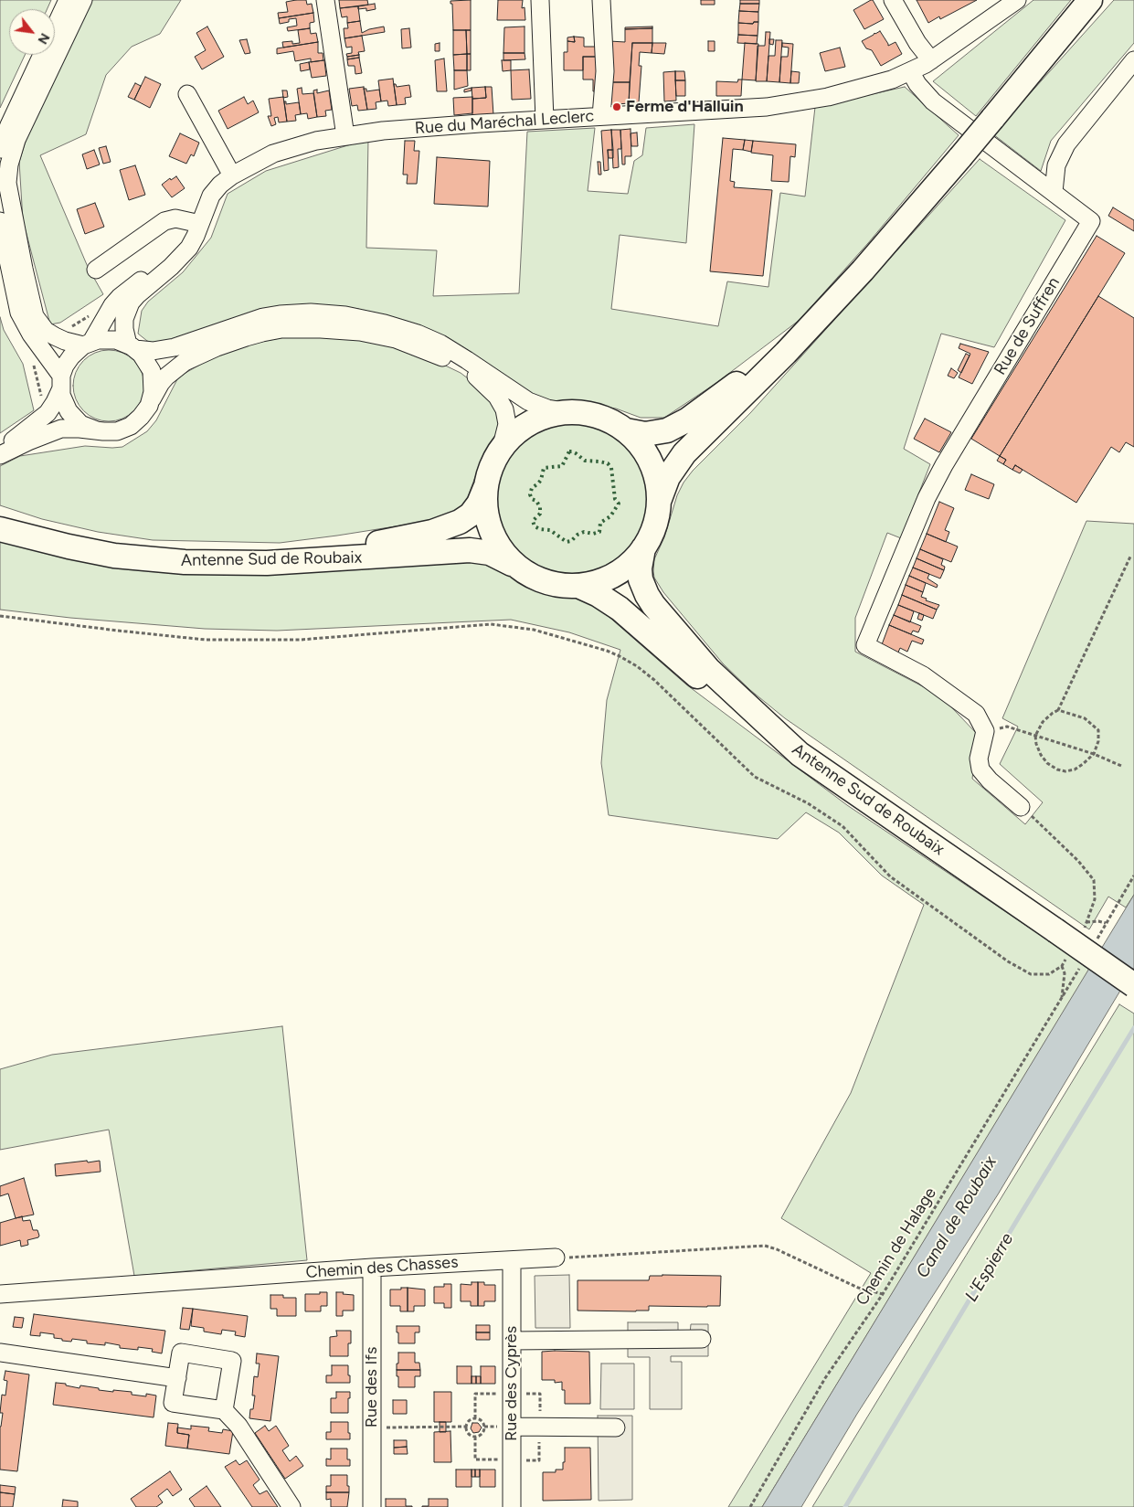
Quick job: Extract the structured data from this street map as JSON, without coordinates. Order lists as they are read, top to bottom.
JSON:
{
  "streets": {
    "highway": ["Antenne Sud de Roubaix"],
    "street": [
      "Rue du Maréchal Leclerc",
      "Rue de Suffren",
      "Chemin des Chasses",
      "Rue des Cyprès",
      "Rue des Ifs"
    ],
    "path": ["Chemin de Halage"]
  },
  "crossings": [
    ["Rue du Maréchal Leclerc", "Rue de Suffren"],
    ["Chemin des Chasses", "Rue des Cyprès"],
    ["Chemin des Chasses", "Rue des Ifs"]
  ],
  "water": ["Canal de Roubaix", "L'Espierre"],
  "places": ["Ferme d'Halluin"],
  "north": "bottom right"
}
